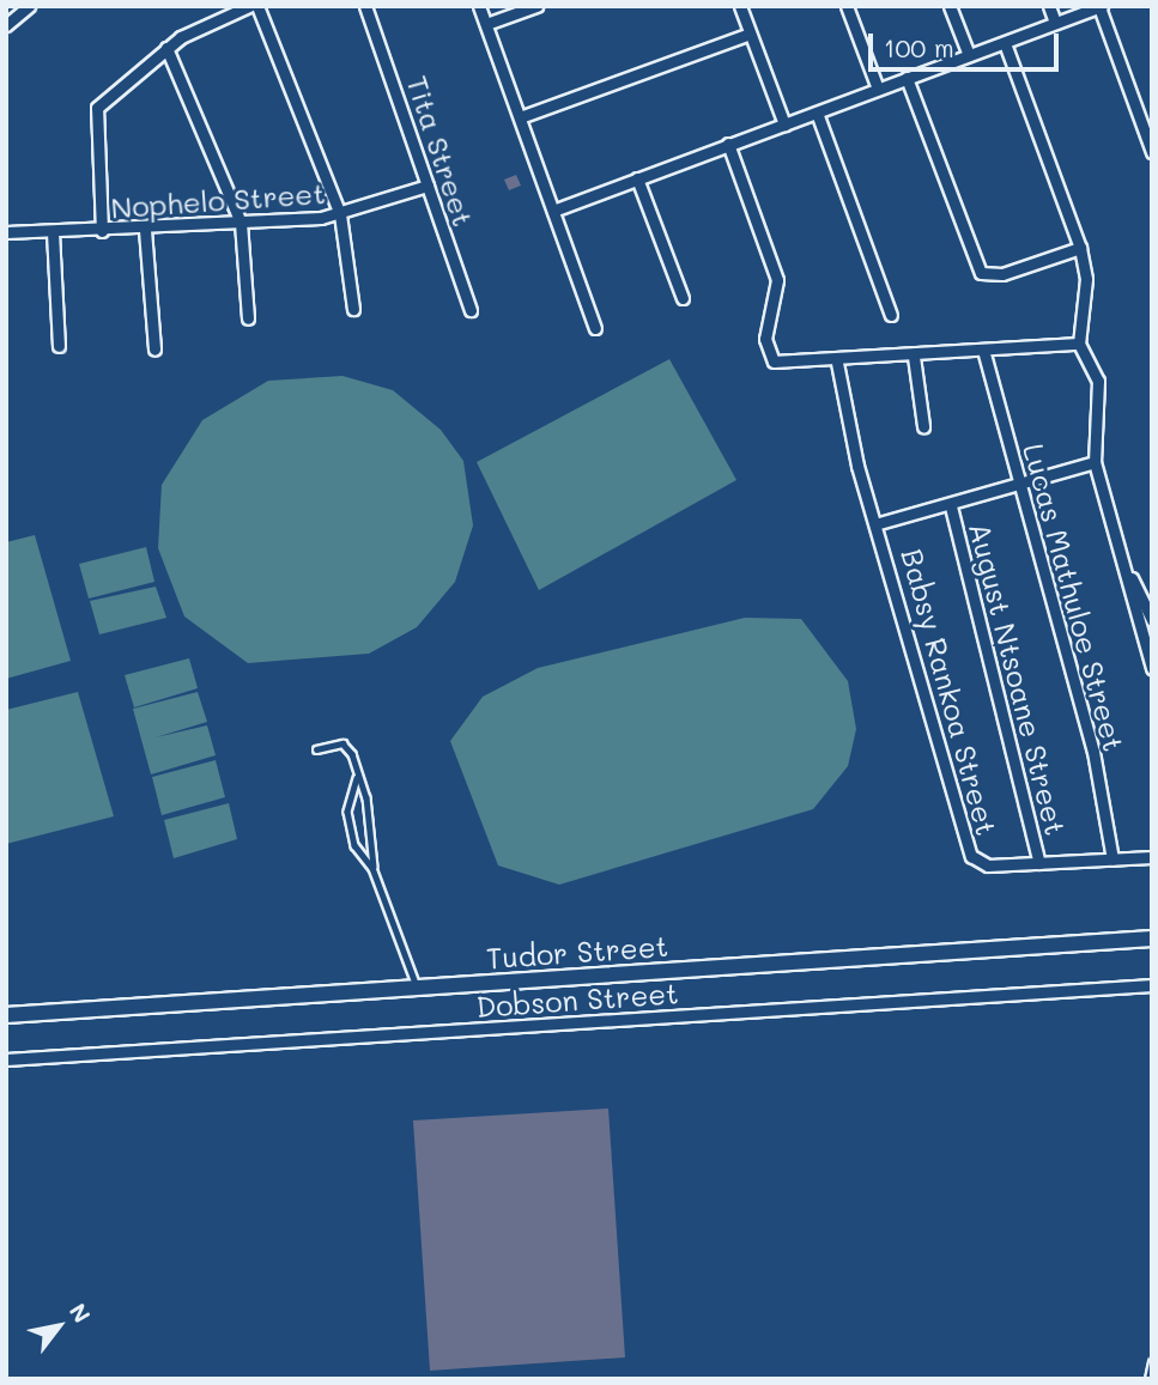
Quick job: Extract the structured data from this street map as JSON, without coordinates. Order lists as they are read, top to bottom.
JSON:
{
  "streets": {
    "street": [
      "Tita Street",
      "Nophelo Street",
      "Lucas Mathuloe Street",
      "August Ntsoane Street",
      "Babsy Rankoa Street",
      "Tudor Street",
      "Dobson Street"
    ]
  },
  "crossings": [
    ["Tita Street", "Nophelo Street"],
    ["Lucas Mathuloe Street", "Babsy Rankoa Street"],
    ["August Ntsoane Street", "Babsy Rankoa Street"]
  ],
  "scale_bar": "100 m",
  "north": "top right"
}
